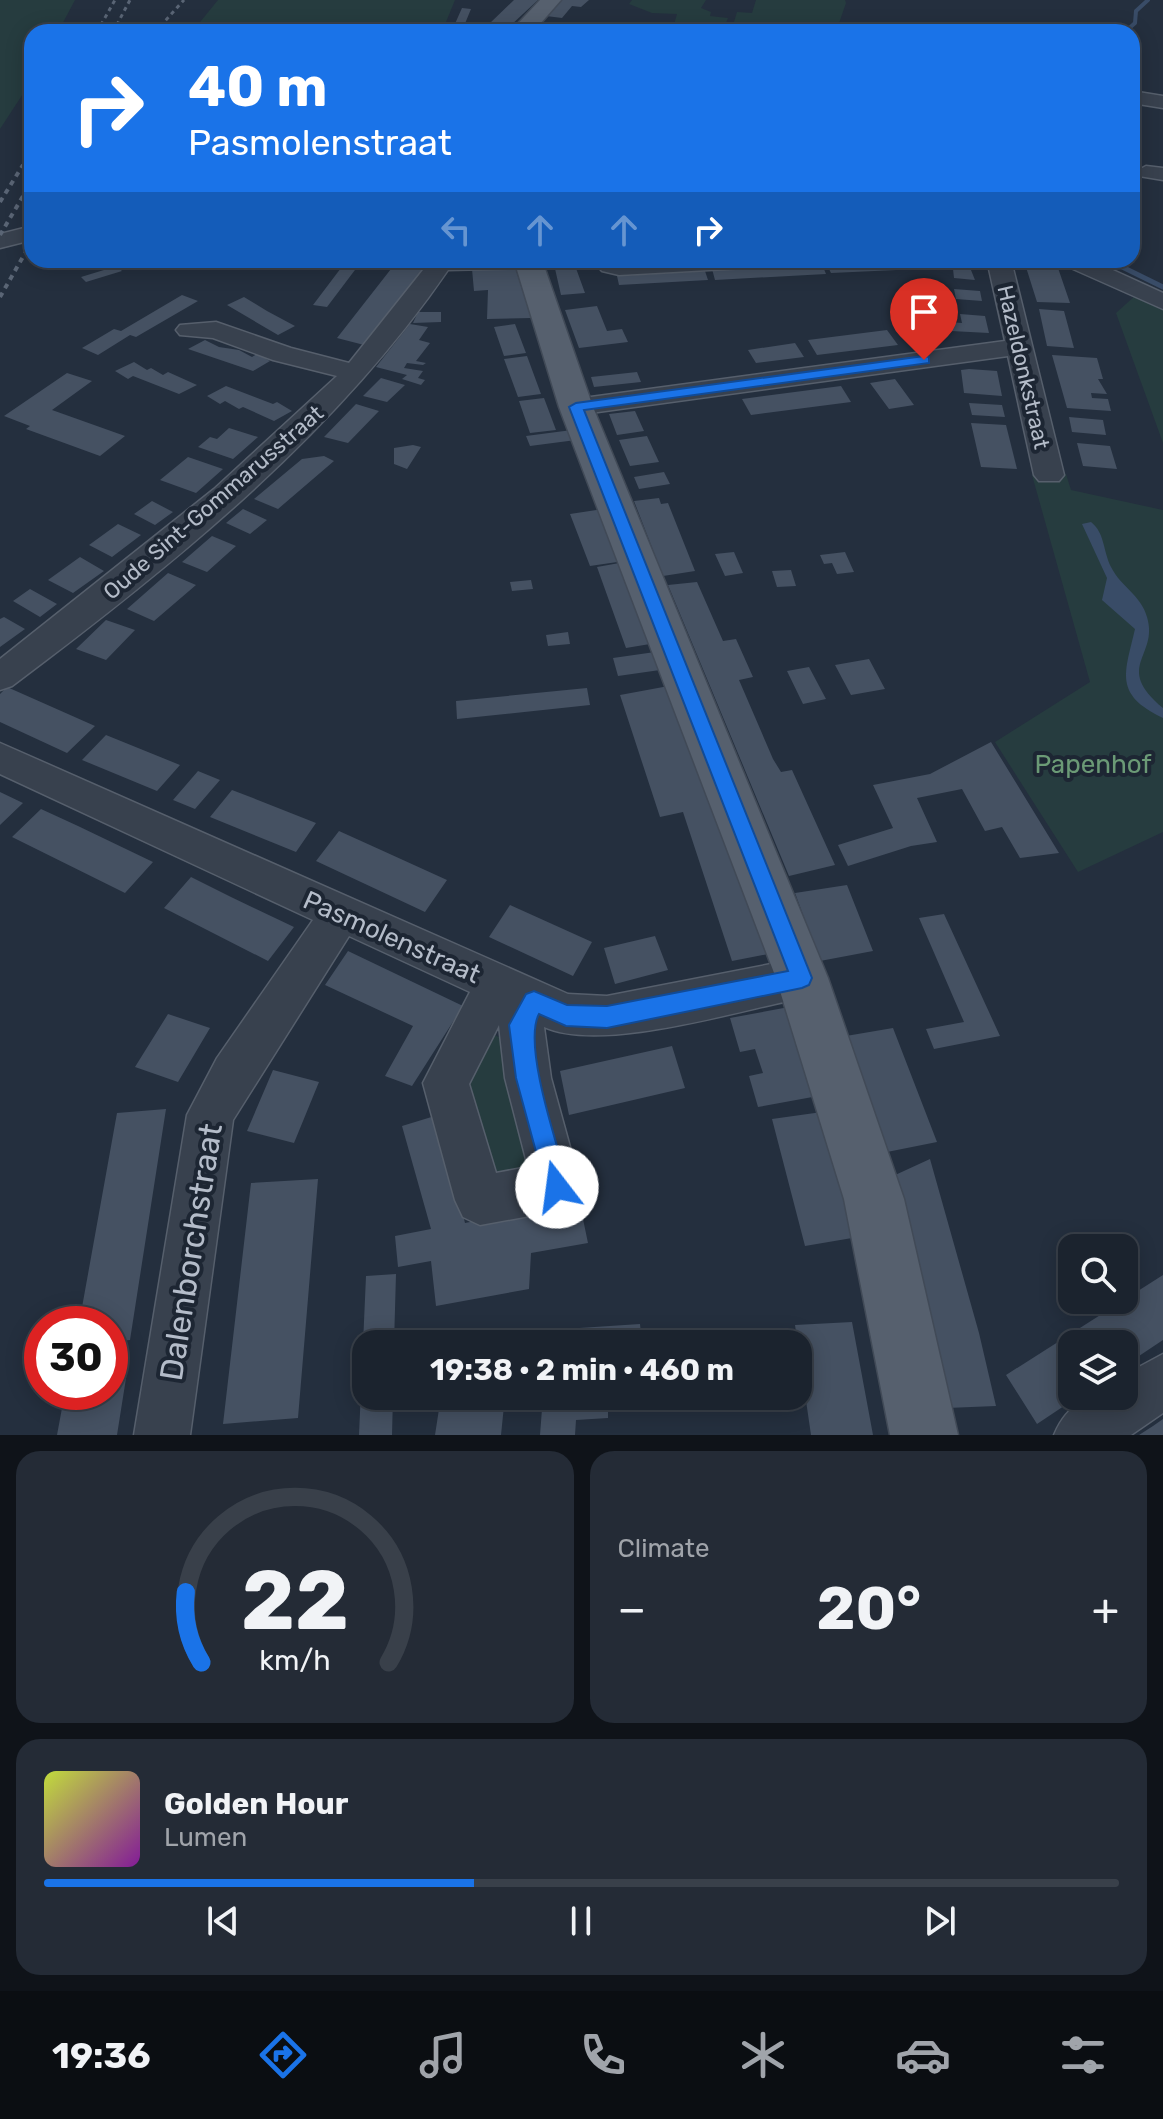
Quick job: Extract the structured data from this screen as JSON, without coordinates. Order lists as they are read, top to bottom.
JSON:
{
  "streets": {
    "street": [
      "Hazeldonkstraat",
      "Oude Sint-Gommarusstraat",
      "Pasmolenstraat",
      "Dalenborchstraat"
    ]
  },
  "crossings": [
    ["Pasmolenstraat", "Dalenborchstraat"]
  ],
  "parks": ["Papenhof"],
  "page": {
    "turn": ["40 m", "Pasmolenstraat"],
    "limit": "30",
    "trip": "19:38 · 2 min · 460 m",
    "tile": "Climate",
    "heat": ["−", "20°", "+"],
    "song": ["Golden Hour", "Lumen"],
    "tabs": "19:36",
    "gauge": ["22", "km/h"]
  }
}
